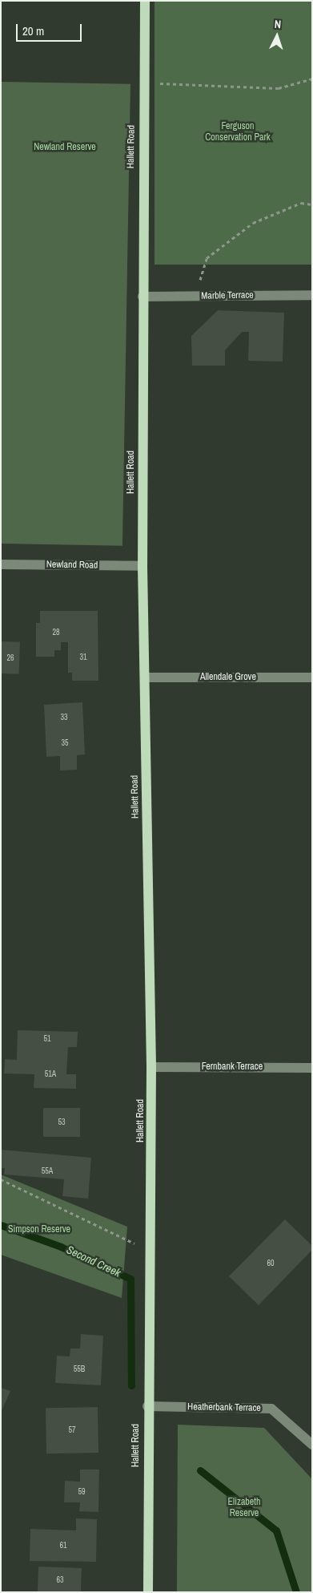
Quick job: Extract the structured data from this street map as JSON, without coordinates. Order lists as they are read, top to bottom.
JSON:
{
  "streets": {
    "main road": ["Hallett Road"],
    "street": [
      "Marble Terrace",
      "Newland Road",
      "Allendale Grove",
      "Fernbank Terrace",
      "Heatherbank Terrace"
    ]
  },
  "crossings": [
    ["Hallett Road", "Marble Terrace"],
    ["Hallett Road", "Newland Road"],
    ["Hallett Road", "Allendale Grove"],
    ["Hallett Road", "Fernbank Terrace"],
    ["Hallett Road", "Heatherbank Terrace"]
  ],
  "water": ["Second Creek"],
  "parks": [
    "Ferguson Conservation Park",
    "Newland Reserve",
    "Simpson Reserve",
    "Elizabeth Reserve"
  ],
  "house_numbers": [
    "28",
    "31",
    "26",
    "33",
    "35",
    "51",
    "51A",
    "53",
    "55A",
    "60",
    "55B",
    "57",
    "59",
    "61",
    "63"
  ],
  "scale_bar": "20 m",
  "north": "top"
}
